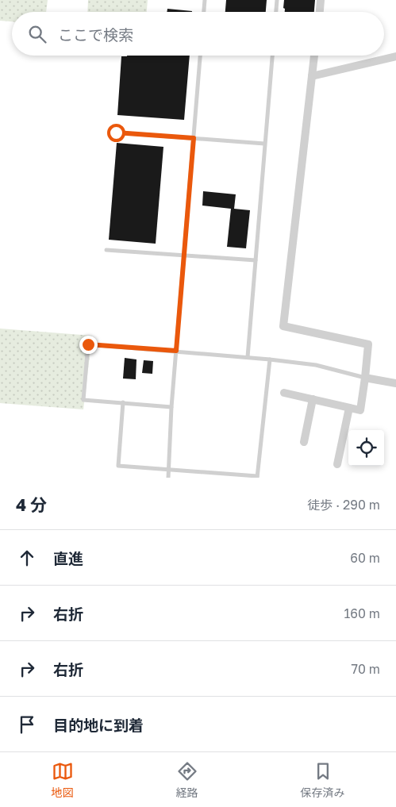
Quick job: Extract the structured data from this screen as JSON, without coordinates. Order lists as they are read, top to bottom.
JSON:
{
  "page": {
    "search": "ここで検索",
    "heading": ["4 分", "徒歩 · 290 m"],
    "list": [
      ["直進", "60 m"],
      ["右折", "160 m"],
      ["右折", "70 m"],
      "目的地に到着"
    ],
    "nav": ["地図", "経路", "保存済み"]
  }
}
